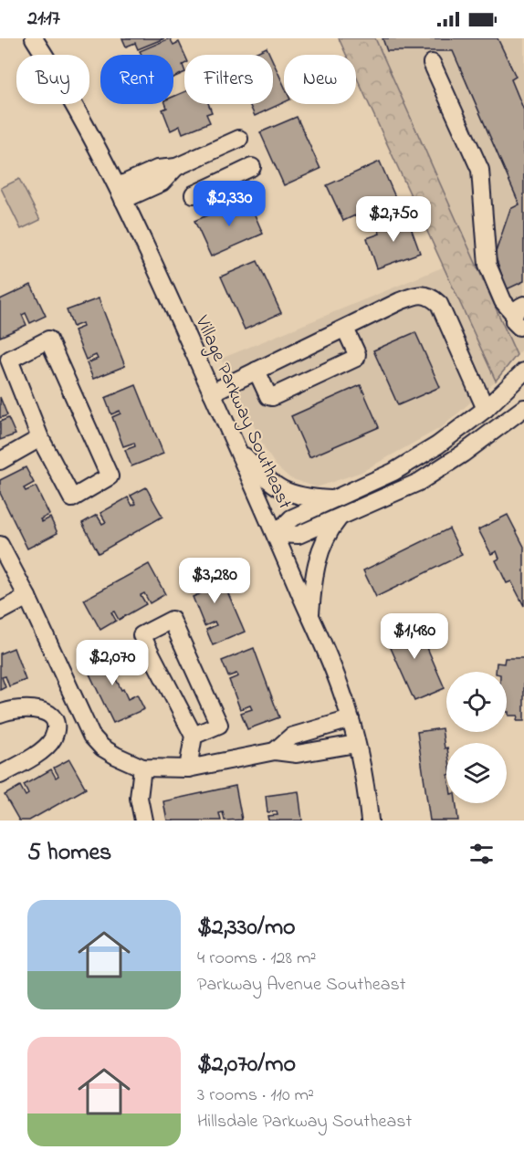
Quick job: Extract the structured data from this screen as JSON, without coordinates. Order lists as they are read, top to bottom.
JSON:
{
  "streets": {
    "street": ["Village Parkway Southeast"]
  },
  "page": {
    "status": "21:17",
    "chip": [
      "Buy",
      "Rent",
      "Filters",
      "New"
    ],
    "price": [
      "$2,330",
      "$2,750",
      "$3,280",
      "$1,480",
      "$2,070"
    ],
    "heading": "5 homes",
    "list": [
      {
        "name": "$2,330/mo",
        "note": "4 rooms · 128 m² · Parkway Avenue Southeast"
      },
      {
        "name": "$2,070/mo",
        "note": "3 rooms · 110 m² · Hillsdale Parkway Southeast"
      }
    ]
  }
}
